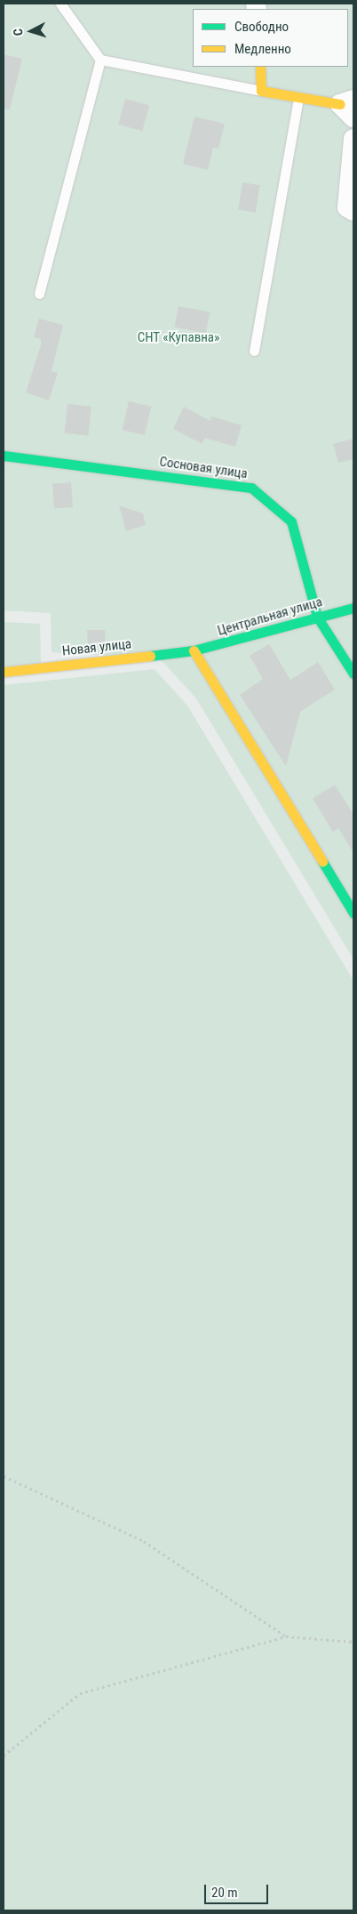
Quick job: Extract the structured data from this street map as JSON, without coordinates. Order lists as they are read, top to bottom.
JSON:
{
  "streets": {
    "street": ["Сосновая улица", "Центральная улица", "Новая улица"]
  },
  "crossings": [
    ["Сосновая улица", "Центральная улица"],
    ["Центральная улица", "Новая улица"]
  ],
  "parks": ["СНТ «Купавна»"],
  "legend": ["Свободно", "Медленно"],
  "scale_bar": "20 m",
  "north": "left"
}
